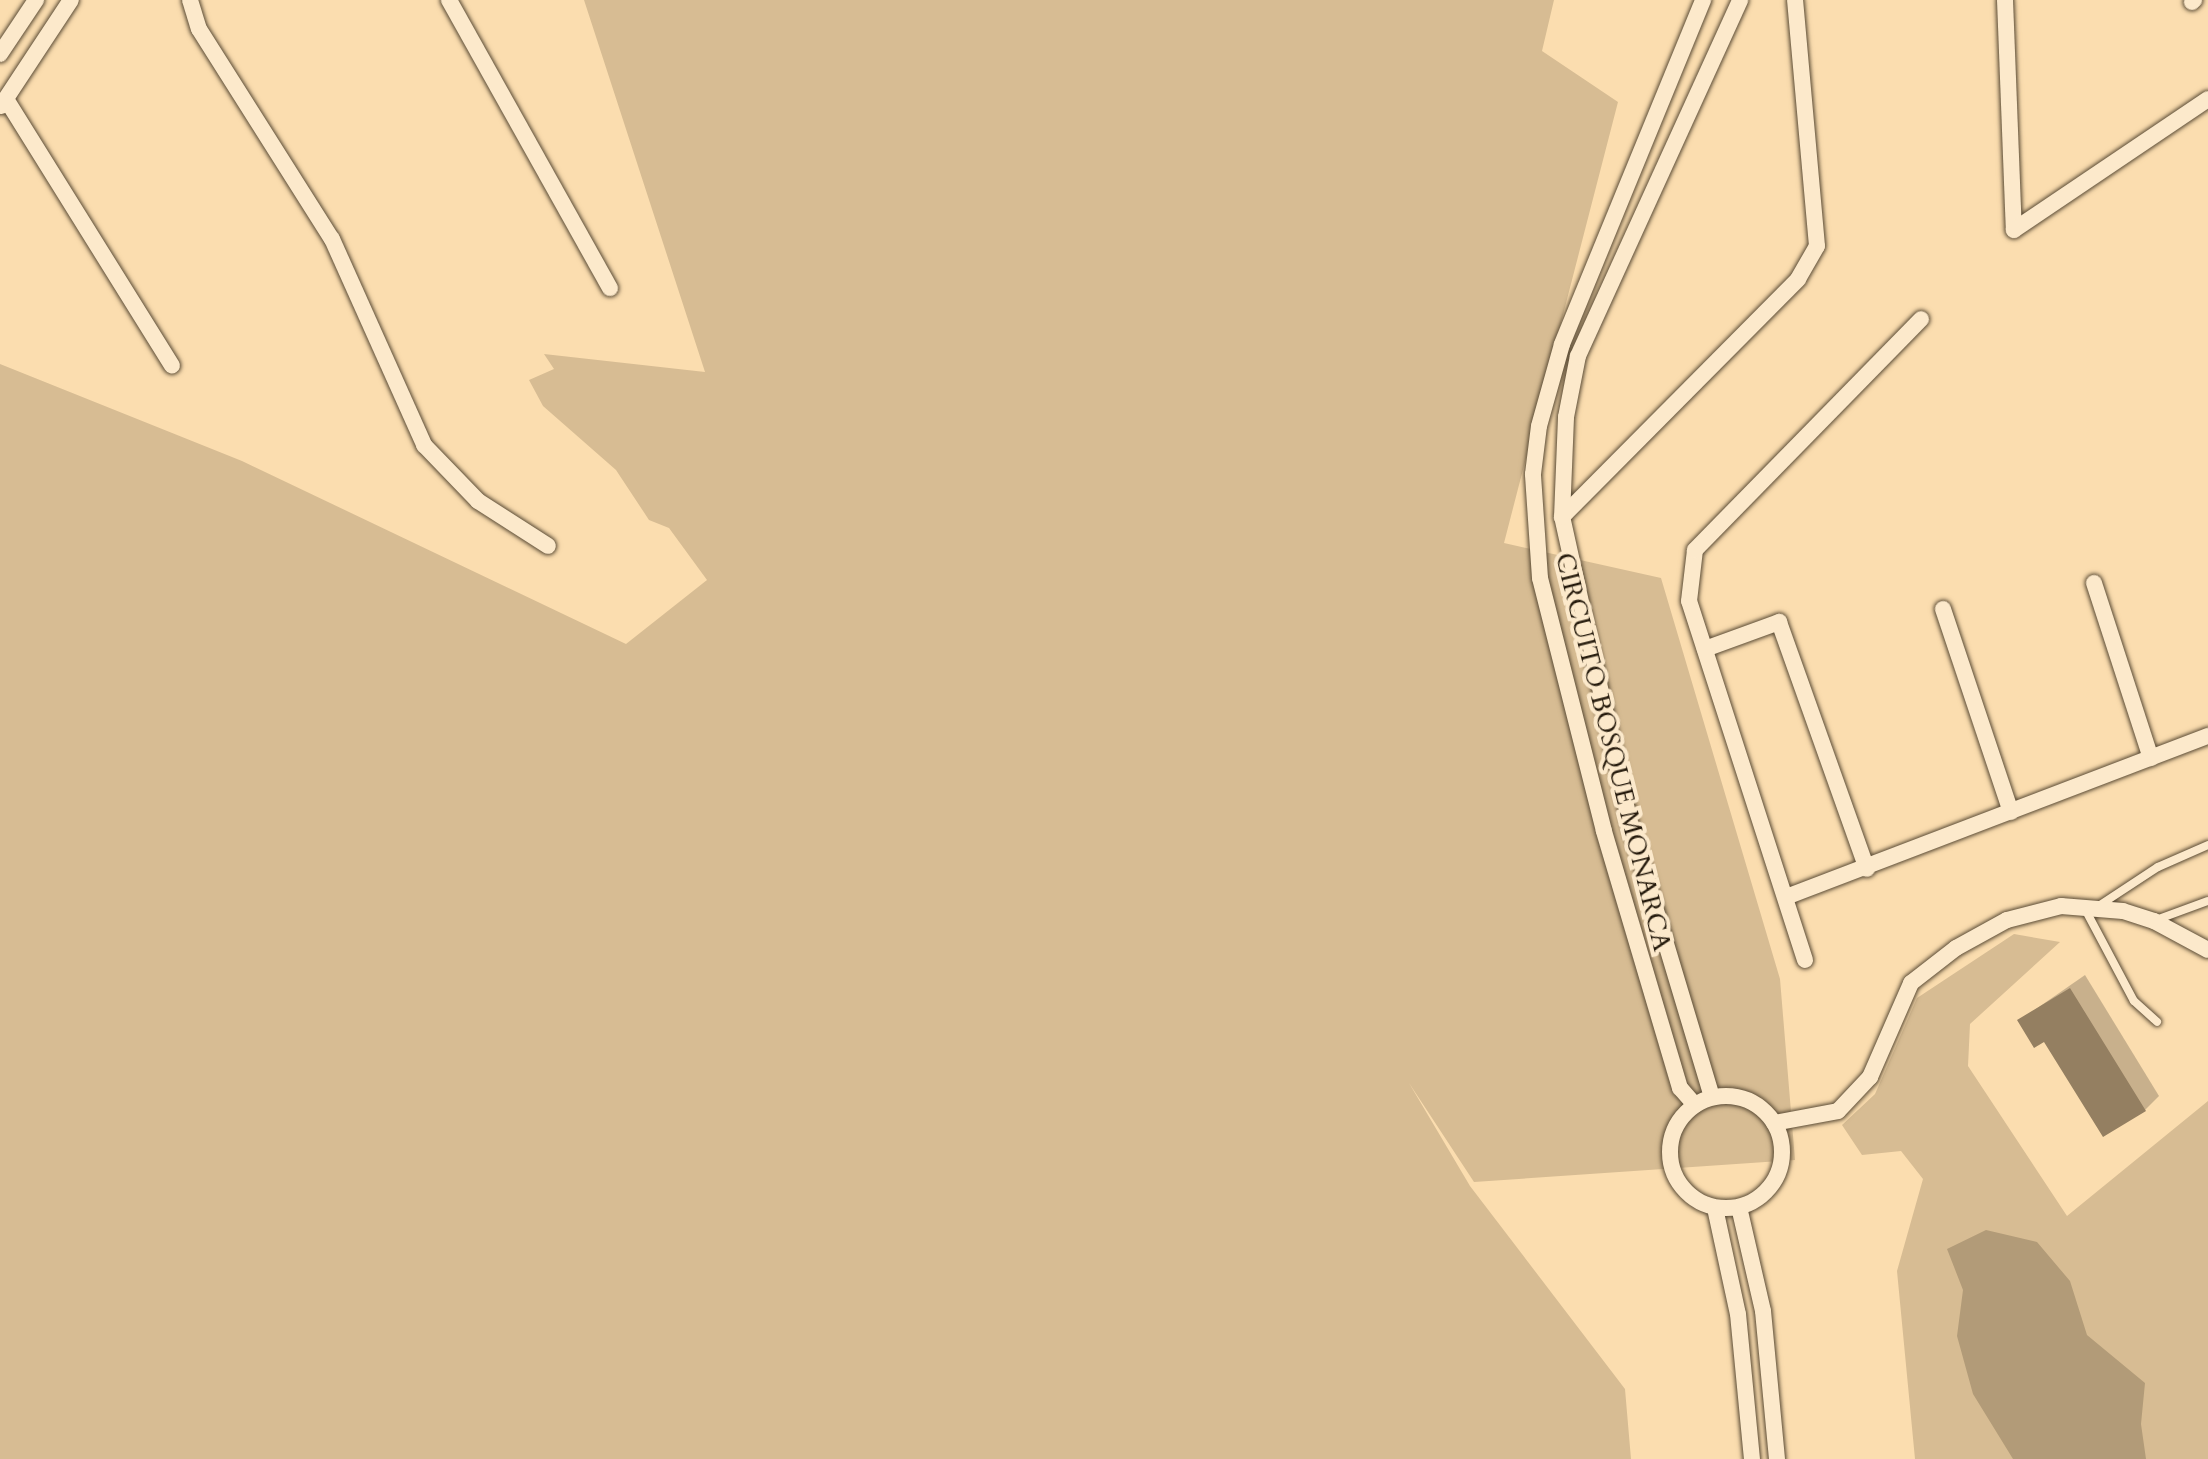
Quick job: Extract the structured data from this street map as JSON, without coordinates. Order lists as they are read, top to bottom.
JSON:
{
  "streets": {
    "street": ["CIRCUITO BOSQUE MONARCA"]
  }
}
